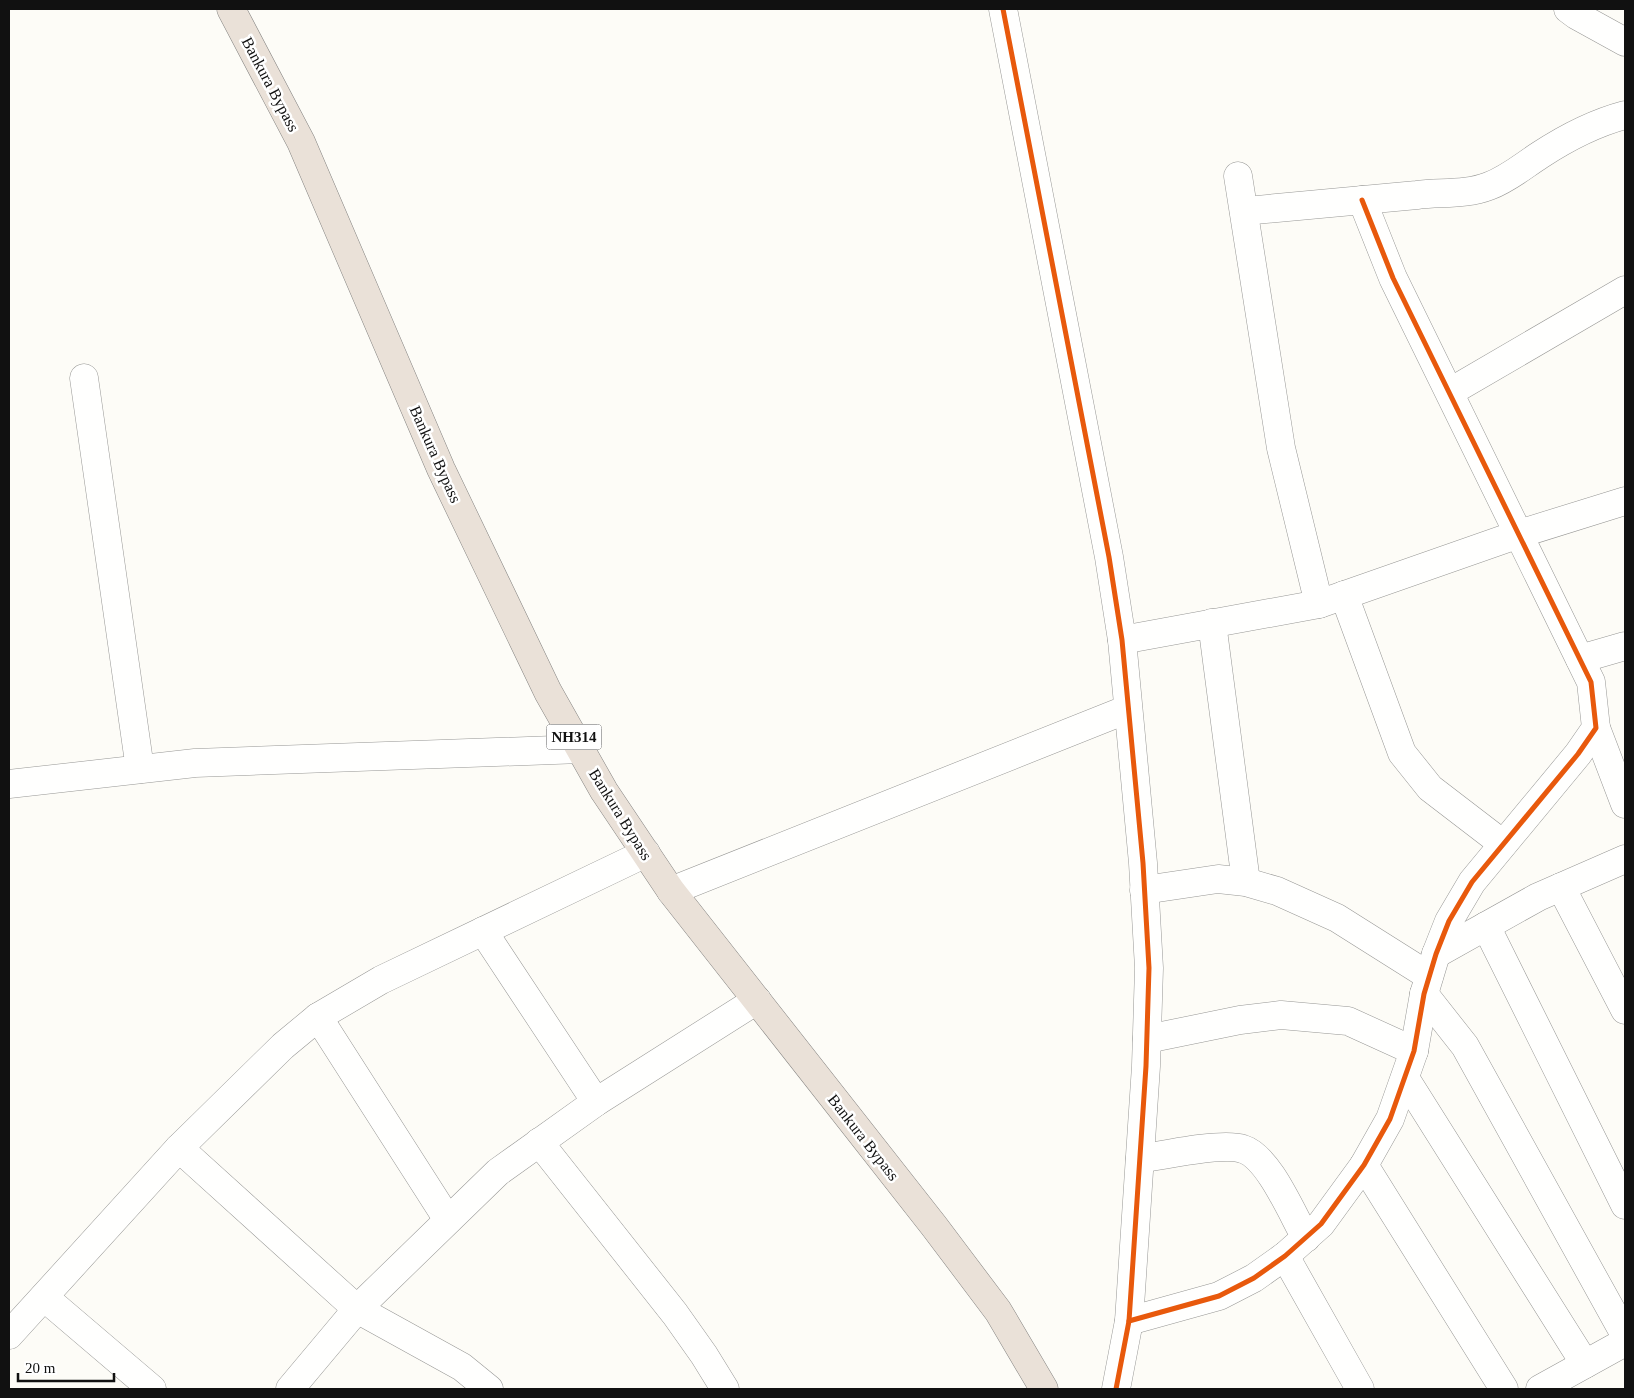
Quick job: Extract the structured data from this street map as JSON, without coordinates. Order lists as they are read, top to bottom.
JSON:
{
  "streets": {
    "highway": ["Bankura Bypass", "NH314"]
  },
  "scale_bar": "20 m"
}
